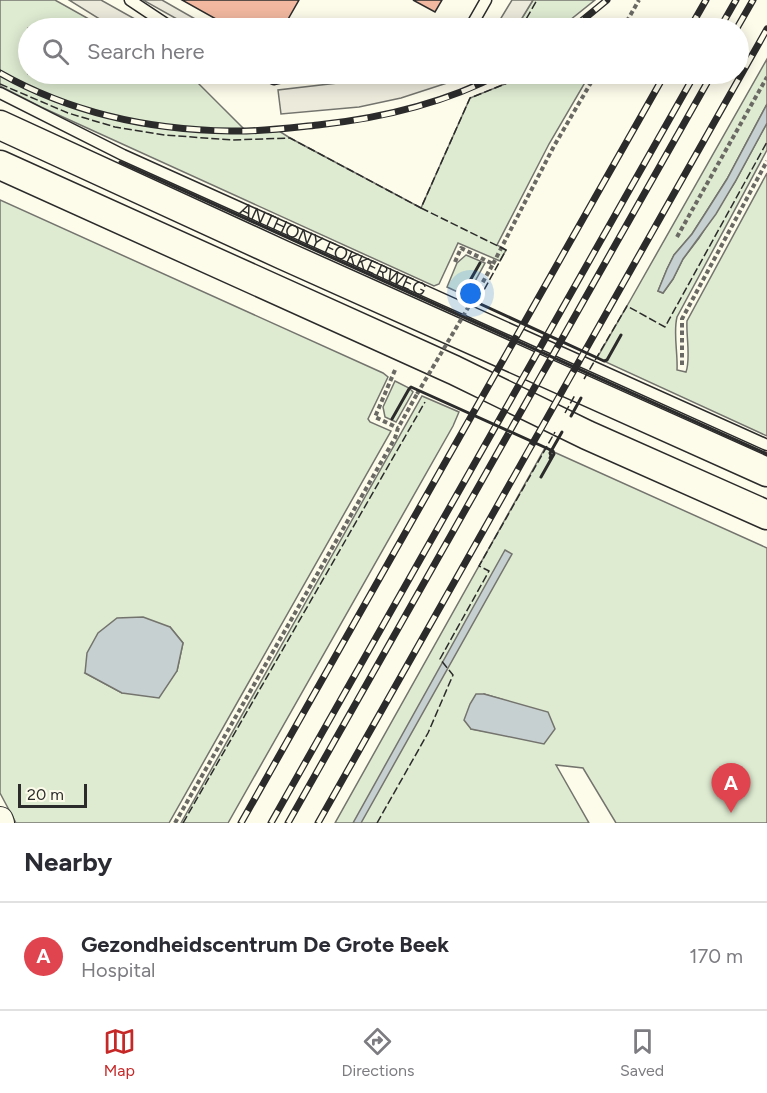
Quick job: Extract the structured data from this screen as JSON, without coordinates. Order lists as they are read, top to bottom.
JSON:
{
  "streets": {
    "main road": ["ANTHONY FOKKERWEG"]
  },
  "scale_bar": "20 m",
  "page": {
    "search": "Search here",
    "pins": "A",
    "scale": "20 m",
    "heading": "Nearby",
    "list": [
      {
        "mark": "A",
        "name": "Gezondheidscentrum De Grote Beek",
        "note": "Hospital",
        "value": "170 m"
      }
    ],
    "nav": ["Map", "Directions", "Saved"]
  }
}
